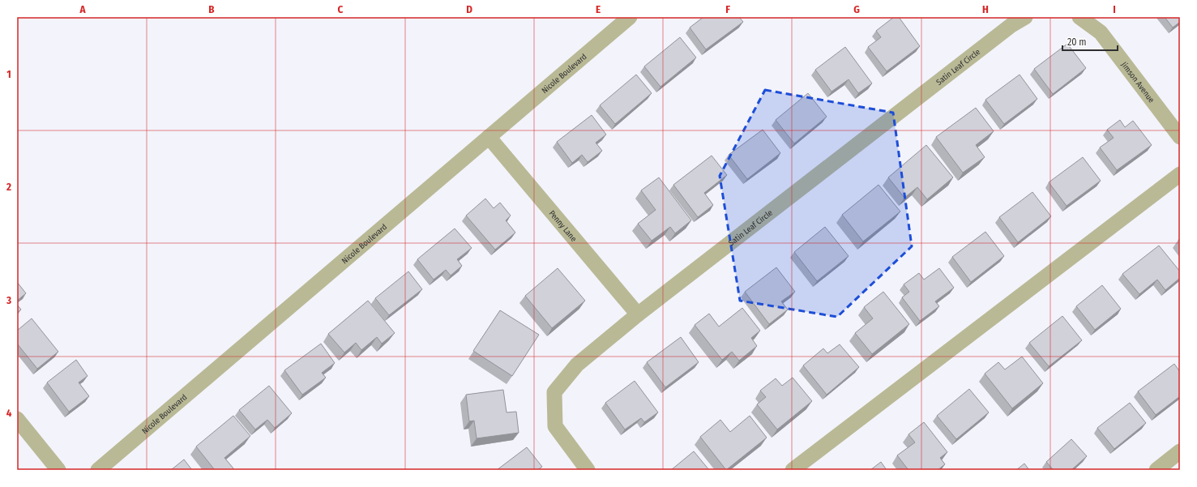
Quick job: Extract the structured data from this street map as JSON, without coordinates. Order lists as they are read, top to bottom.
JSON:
{
  "streets": {
    "street": [
      "Satin Leaf Circle",
      "Nicole Boulevard",
      "Jimson Avenue",
      "Penny Lane"
    ]
  },
  "crossings": [
    ["Satin Leaf Circle", "Penny Lane"],
    ["Nicole Boulevard", "Penny Lane"]
  ],
  "scale_bar": "20 m",
  "grid": {
    "columns": [
      "A",
      "B",
      "C",
      "D",
      "E",
      "F",
      "G",
      "H",
      "I"
    ],
    "rows": [
      "1",
      "2",
      "3",
      "4"
    ]
  }
}
